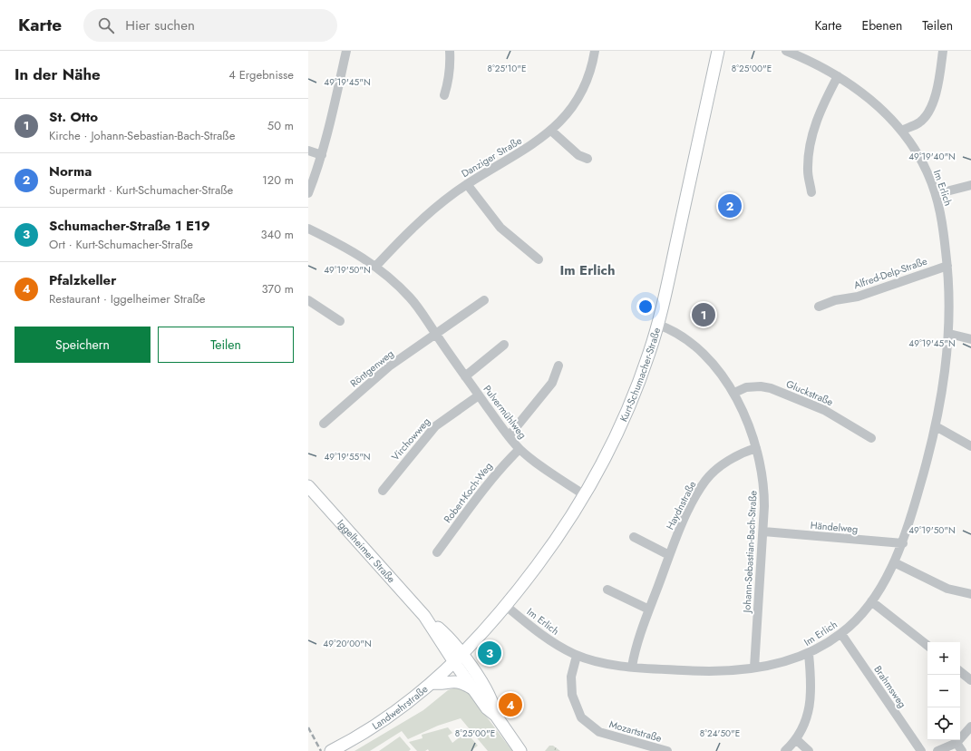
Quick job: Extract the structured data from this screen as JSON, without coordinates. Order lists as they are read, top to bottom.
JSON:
{
  "streets": {
    "main road": ["Kurt-Schumacher-Straße", "Iggelheimer Straße", "Landwehrstraße"],
    "street": [
      "Danziger Straße",
      "Im Erlich",
      "Alfred-Delp-Straße",
      "Röntgenweg",
      "Gluckstraße",
      "Pulvermühlweg",
      "Virchowweg",
      "Robert-Koch-Weg",
      "Haydnstraße",
      "Händelweg",
      "Johann-Sebastian-Bach-Straße",
      "Brahmsweg",
      "Mozartstraße"
    ]
  },
  "crossings": [
    ["Danziger Straße", "Pulvermühlweg"],
    ["Im Erlich", "Alfred-Delp-Straße"],
    ["Im Erlich", "Kurt-Schumacher-Straße"],
    ["Im Erlich", "Haydnstraße"],
    ["Im Erlich", "Händelweg"],
    ["Im Erlich", "Johann-Sebastian-Bach-Straße"],
    ["Im Erlich", "Brahmsweg"],
    ["Im Erlich", "Mozartstraße"],
    ["Röntgenweg", "Pulvermühlweg"],
    ["Kurt-Schumacher-Straße", "Pulvermühlweg"],
    ["Kurt-Schumacher-Straße", "Iggelheimer Straße"],
    ["Kurt-Schumacher-Straße", "Johann-Sebastian-Bach-Straße"],
    ["Kurt-Schumacher-Straße", "Landwehrstraße"],
    ["Gluckstraße", "Johann-Sebastian-Bach-Straße"],
    ["Pulvermühlweg", "Virchowweg"],
    ["Pulvermühlweg", "Robert-Koch-Weg"],
    ["Haydnstraße", "Johann-Sebastian-Bach-Straße"],
    ["Händelweg", "Johann-Sebastian-Bach-Straße"],
    ["Iggelheimer Straße", "Landwehrstraße"]
  ],
  "districts": ["Im Erlich"],
  "page": {
    "header": "Karte",
    "search": "Hier suchen",
    "nav": ["Karte", "Ebenen", "Teilen"],
    "heading": ["In der Nähe", "4 Ergebnisse"],
    "list": [
      {
        "mark": "1",
        "name": "St. Otto",
        "note": "Kirche · Johann-Sebastian-Bach-Straße",
        "value": "50 m"
      },
      {
        "mark": "2",
        "name": "Norma",
        "note": "Supermarkt · Kurt-Schumacher-Straße",
        "value": "120 m"
      },
      {
        "mark": "3",
        "name": "Schumacher-Straße 1 E19",
        "note": "Ort · Kurt-Schumacher-Straße",
        "value": "340 m"
      },
      {
        "mark": "4",
        "name": "Pfalzkeller",
        "note": "Restaurant · Iggelheimer Straße",
        "value": "370 m"
      }
    ],
    "pins": [
      "2",
      "1",
      "3",
      "4"
    ],
    "buttons": ["Speichern", "Teilen"],
    "map_buttons": ["+", "−"]
  },
  "coordinates": [
    "8°25'00\"E",
    "8°25'10\"E",
    "49°19'45\"N",
    "49°19'40\"N",
    "49°19'50\"N",
    "49°19'55\"N",
    "49°20'00\"N",
    "8°24'50\"E"
  ]
}
